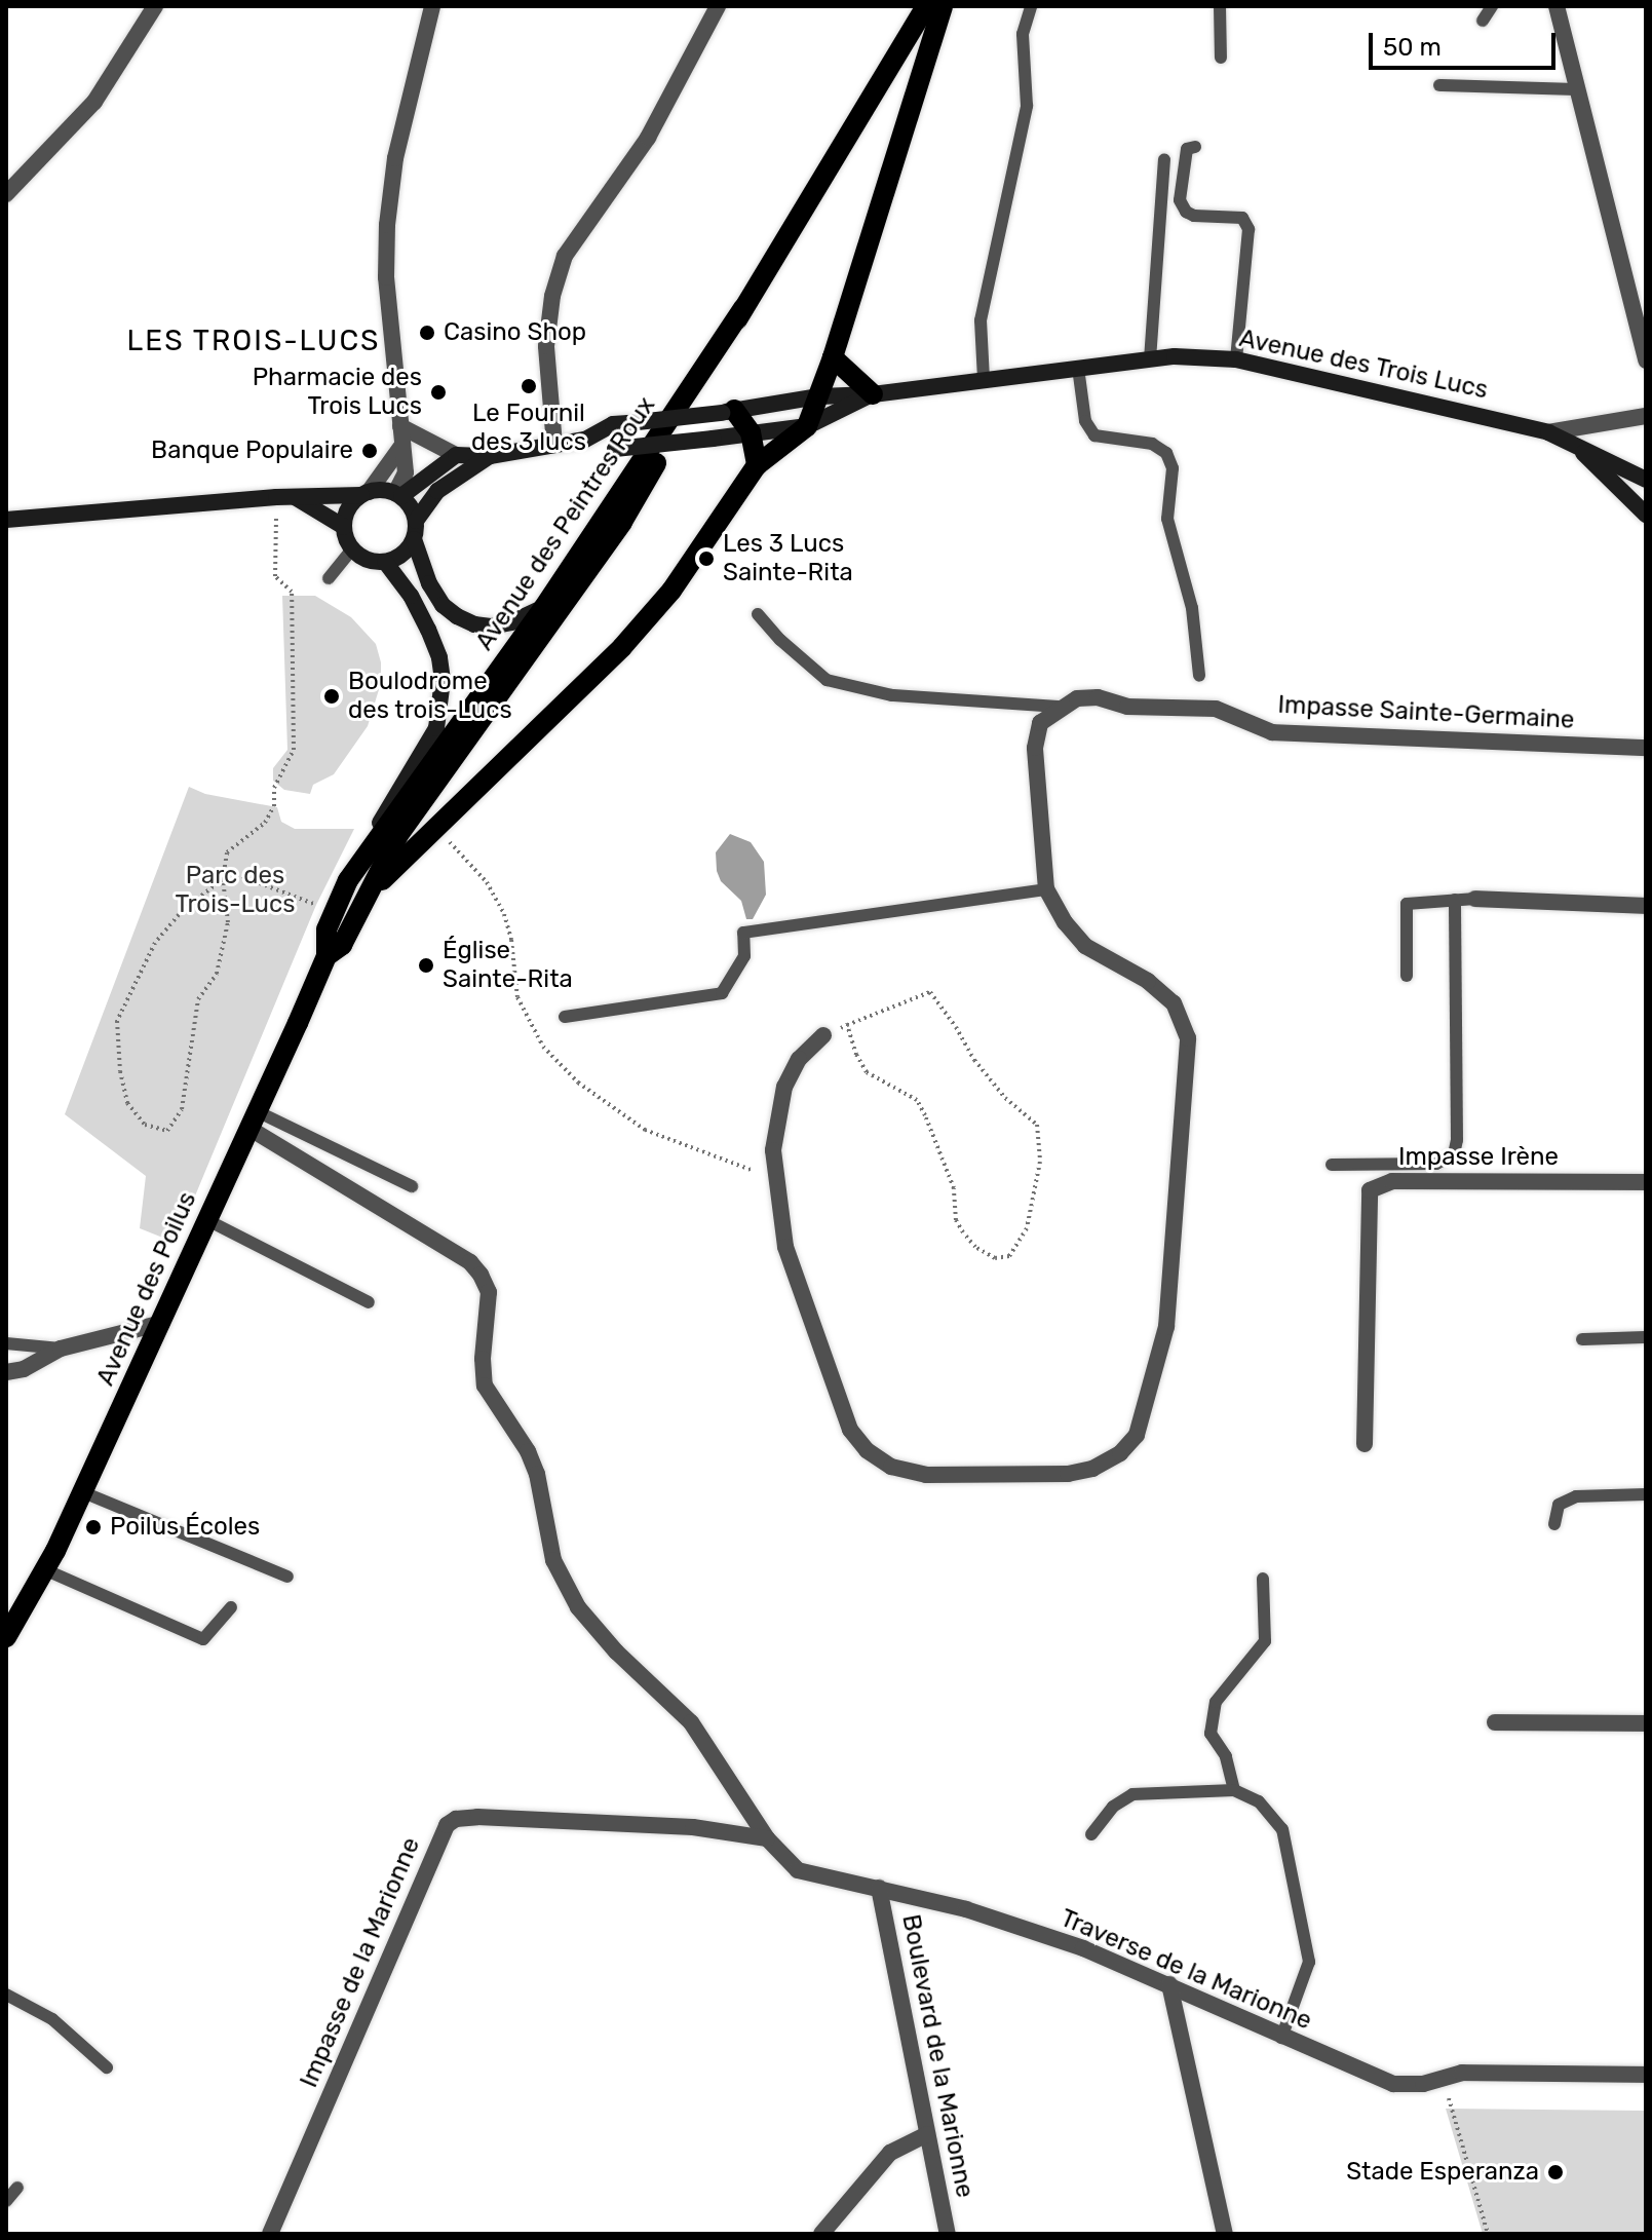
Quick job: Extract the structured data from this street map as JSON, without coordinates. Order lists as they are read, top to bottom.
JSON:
{
  "streets": {
    "main road": ["Avenue des Trois Lucs", "Avenue des Peintres Roux", "Avenue des Poilus"],
    "street": [
      "Impasse Sainte-Germaine",
      "Impasse Irène",
      "Impasse de la Marionne",
      "Traverse de la Marionne",
      "Boulevard de la Marionne"
    ]
  },
  "crossings": [
    ["Avenue des Peintres Roux", "Avenue des Poilus"],
    ["Avenue des Poilus", "Traverse de la Marionne"],
    ["Impasse de la Marionne", "Traverse de la Marionne"],
    ["Traverse de la Marionne", "Boulevard de la Marionne"]
  ],
  "districts": ["LES TROIS-LUCS"],
  "parks": ["Parc des Trois-Lucs"],
  "places": [
    "Casino Shop",
    "Le Fournil des 3 lucs",
    "Pharmacie des Trois Lucs",
    "Banque Populaire",
    "Les 3 Lucs Sainte-Rita",
    "Boulodrome des trois-Lucs",
    "Église Sainte-Rita",
    "Poilus Écoles",
    "Stade Esperanza"
  ],
  "scale_bar": "50 m"
}
